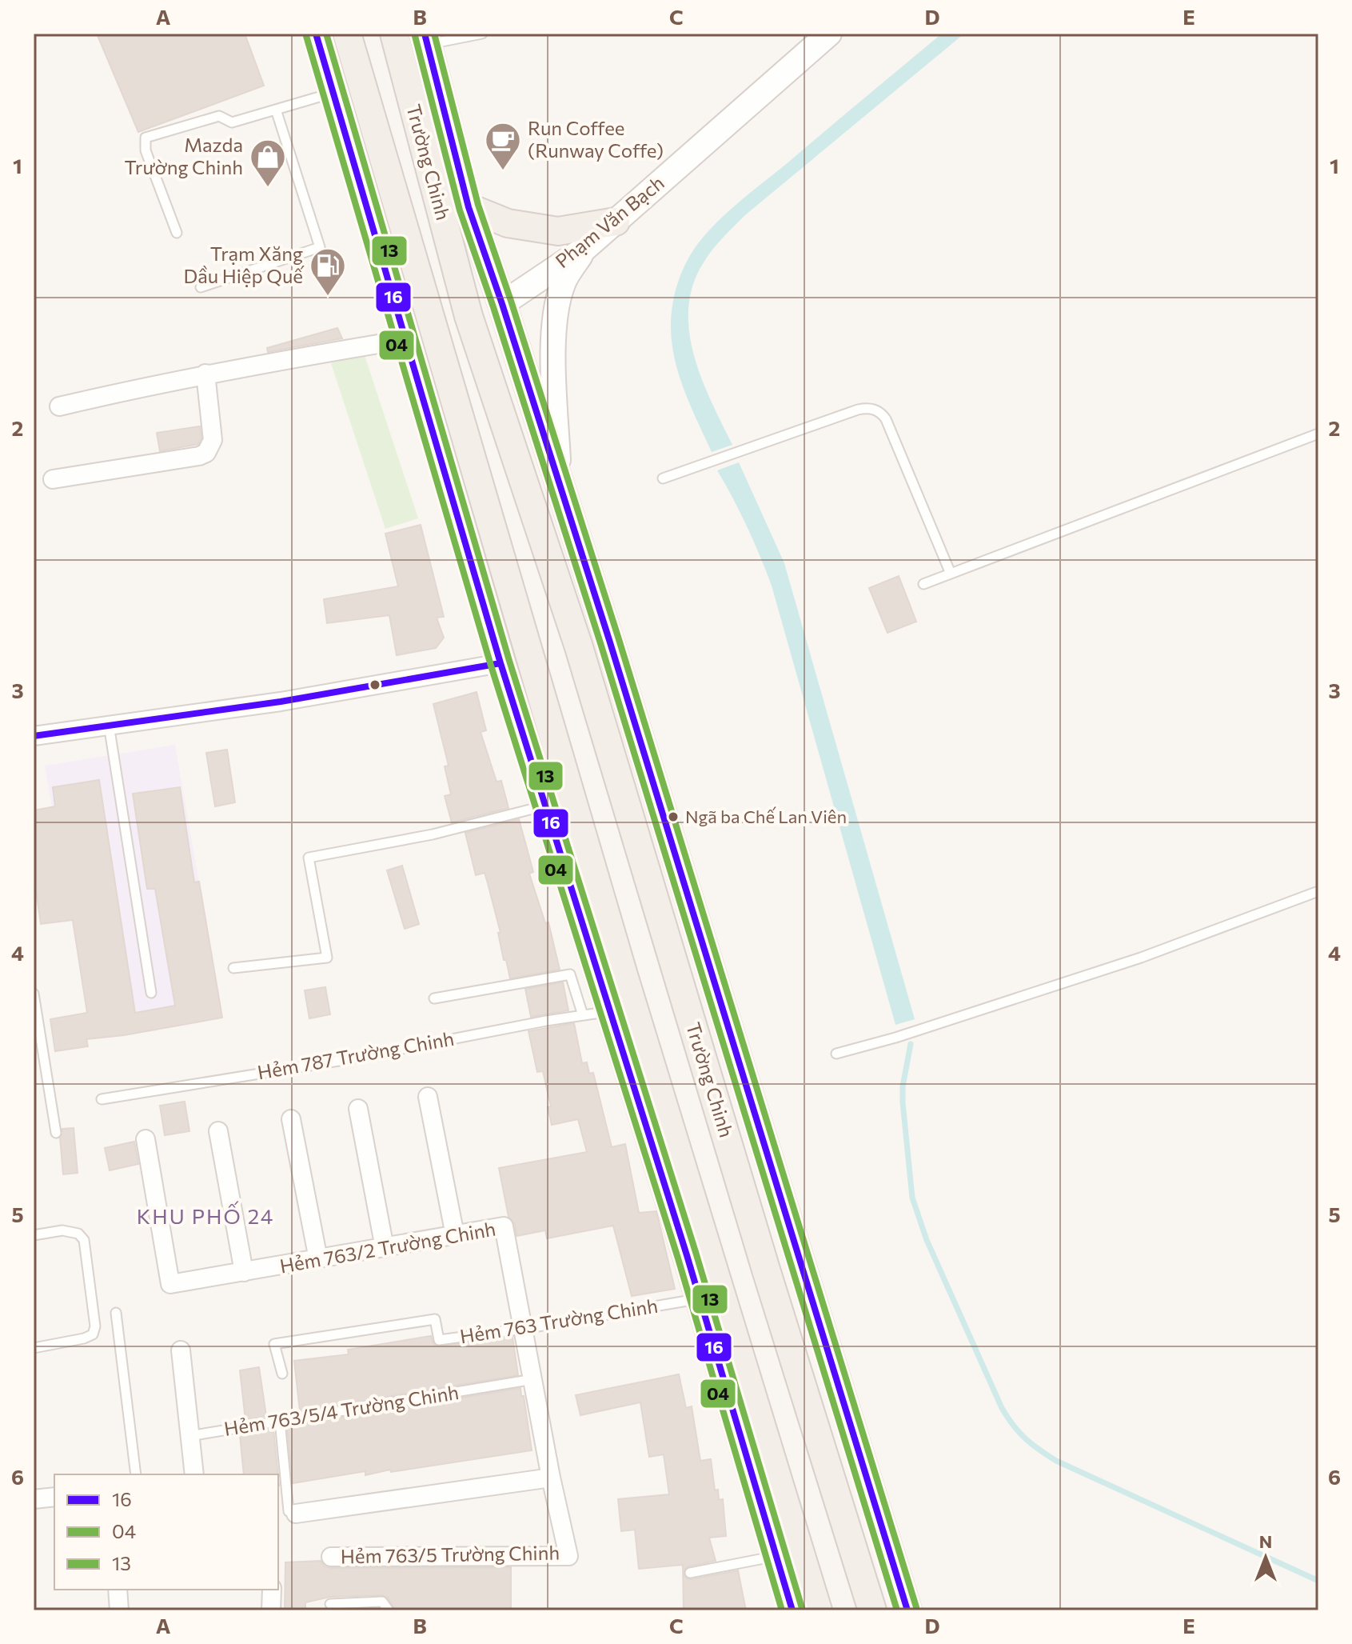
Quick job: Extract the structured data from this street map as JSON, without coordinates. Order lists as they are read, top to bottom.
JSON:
{
  "streets": {
    "main road": ["Trường Chinh"],
    "street": ["Phạm Văn Bạch", "Hẻm 763/2 Trường Chinh", "Hẻm 763/5 Trường Chinh"],
    "lane": ["Hẻm 787 Trường Chinh", "Hẻm 763 Trường Chinh", "Hẻm 763/5/4 Trường Chinh"]
  },
  "crossings": [
    ["Trường Chinh", "Phạm Văn Bạch"],
    ["Hẻm 763/2 Trường Chinh", "Hẻm 763 Trường Chinh"],
    ["Hẻm 763/2 Trường Chinh", "Hẻm 763/5 Trường Chinh"],
    ["Hẻm 763 Trường Chinh", "Hẻm 763/5 Trường Chinh"],
    ["Hẻm 763/5/4 Trường Chinh", "Hẻm 763/5 Trường Chinh"]
  ],
  "districts": ["KHU PHỐ 24"],
  "places": {
    "cafe": ["Run Coffee (Runway Coffe)"],
    "shop": ["Mazda Trường Chinh"],
    "fuel station": ["Trạm Xăng Dầu Hiệp Quế"],
    "other": ["Ngã ba Chế Lan Viên"]
  },
  "lines": ["transit line 16", "transit line 13", "transit line 04"],
  "legend": ["16", "04", "13"],
  "north": "top",
  "grid": {
    "columns": [
      "A",
      "B",
      "C",
      "D",
      "E"
    ],
    "rows": [
      "1",
      "2",
      "3",
      "4",
      "5",
      "6"
    ]
  }
}
